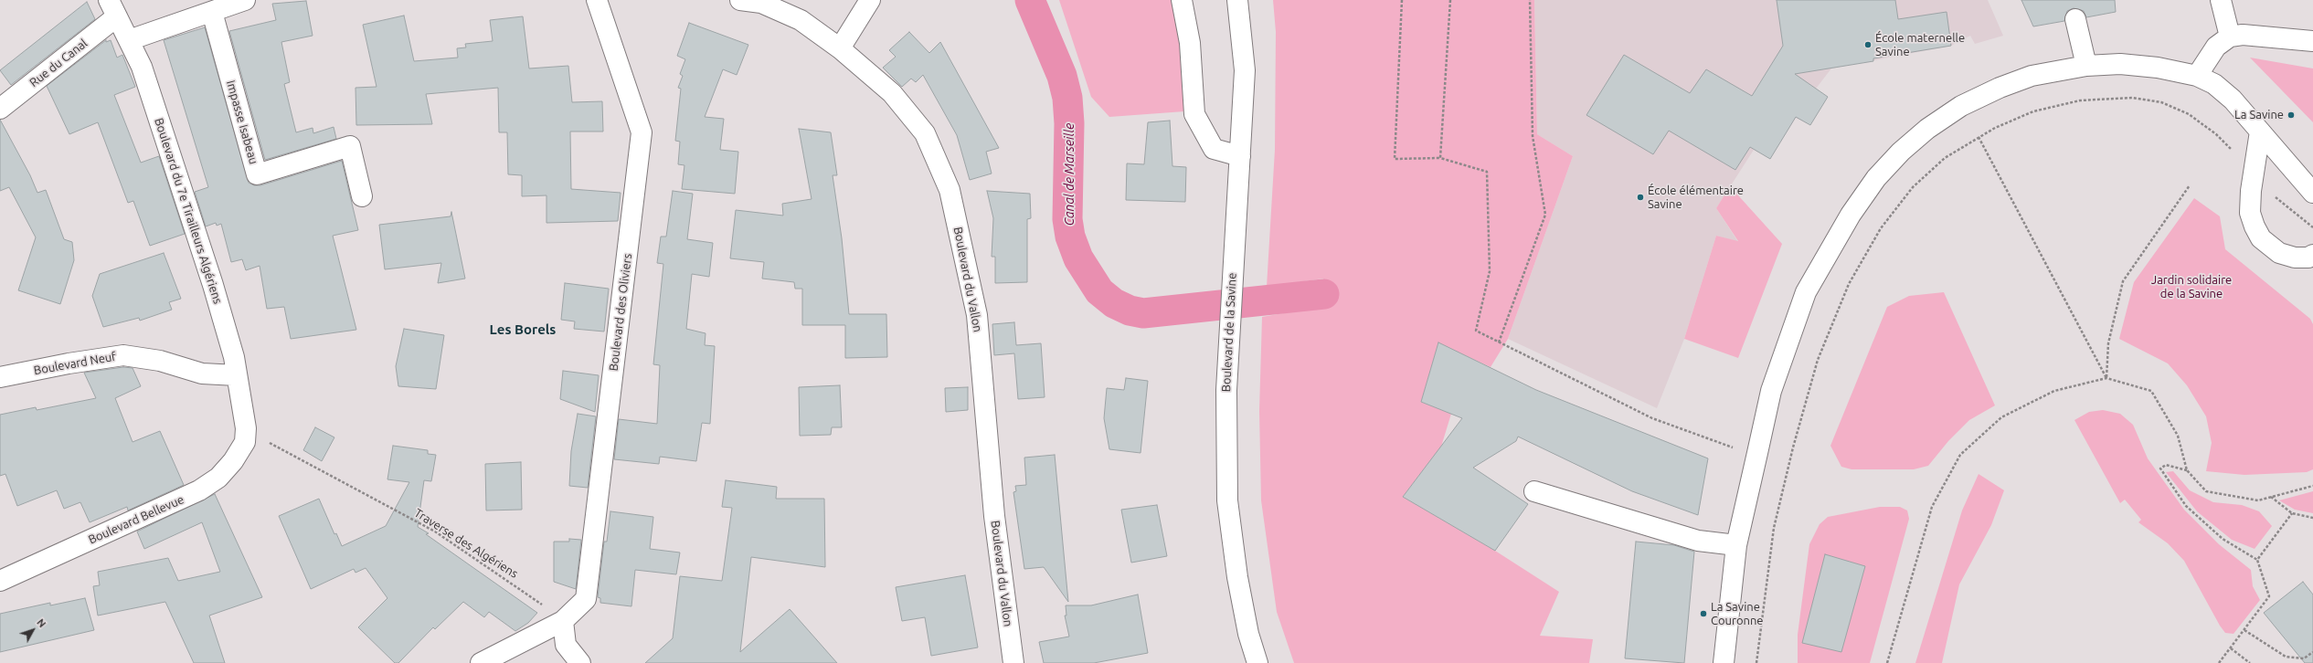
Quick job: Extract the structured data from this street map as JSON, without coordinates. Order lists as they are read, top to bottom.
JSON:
{
  "streets": {
    "street": [
      "Rue du Canal",
      "Impasse Isabeau",
      "Boulevard du 7e Tirailleurs Algériens",
      "Boulevard du Vallon",
      "Boulevard des Oliviers",
      "Boulevard de la Savine",
      "Boulevard Neuf",
      "Boulevard Bellevue"
    ],
    "path": ["Traverse des Algériens"]
  },
  "crossings": [
    ["Rue du Canal", "Boulevard du 7e Tirailleurs Algériens"],
    ["Boulevard du 7e Tirailleurs Algériens", "Boulevard Neuf"],
    ["Boulevard du 7e Tirailleurs Algériens", "Boulevard Bellevue"],
    ["Boulevard des Oliviers", "Traverse des Algériens"]
  ],
  "districts": ["Les Borels"],
  "water": ["Canal de Marseille"],
  "parks": ["Jardin solidaire de la Savine"],
  "places": [
    "École maternelle Savine",
    "La Savine",
    "École élémentaire Savine",
    "La Savine Couronne"
  ],
  "north": "top right"
}
